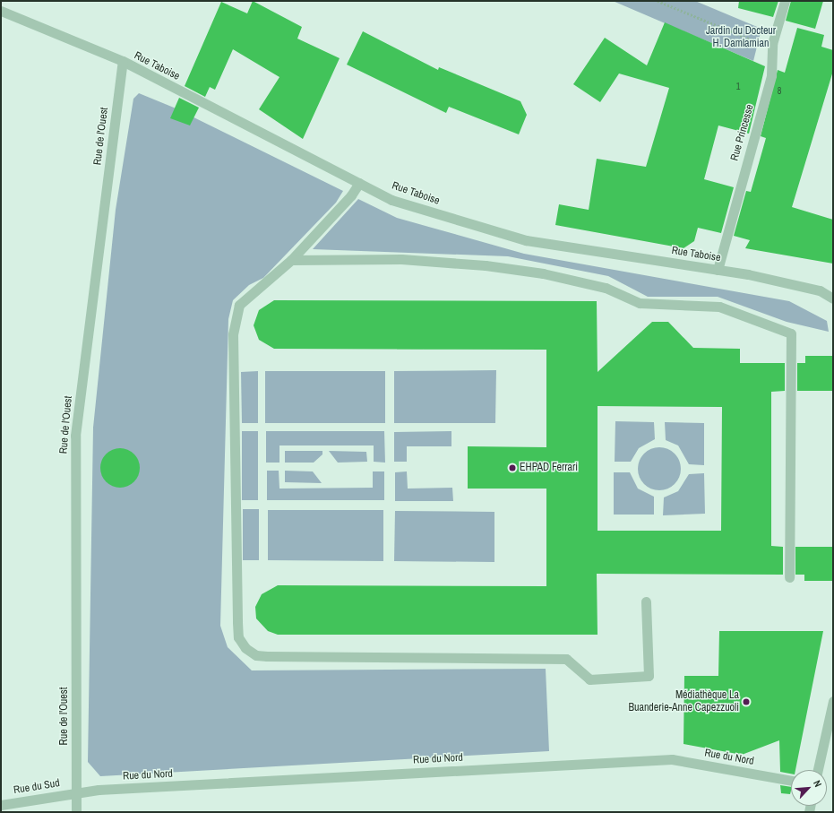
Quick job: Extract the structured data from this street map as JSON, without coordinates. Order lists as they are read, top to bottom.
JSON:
{
  "streets": {
    "street": [
      "Rue Taboise",
      "Rue Princesse",
      "Rue de l'Ouest",
      "Rue du Nord",
      "Rue du Sud"
    ]
  },
  "crossings": [
    ["Rue Taboise", "Rue Princesse"],
    ["Rue Taboise", "Rue de l'Ouest"],
    ["Rue de l'Ouest", "Rue du Nord"],
    ["Rue de l'Ouest", "Rue du Sud"],
    ["Rue du Nord", "Rue du Sud"]
  ],
  "parks": ["Jardin du Docteur H. Damlamian"],
  "places": ["EHPAD Ferrari", "Médiathèque La Buanderie-Anne Capezzuoli"],
  "house_numbers": ["1", "8"],
  "north": "top right"
}
